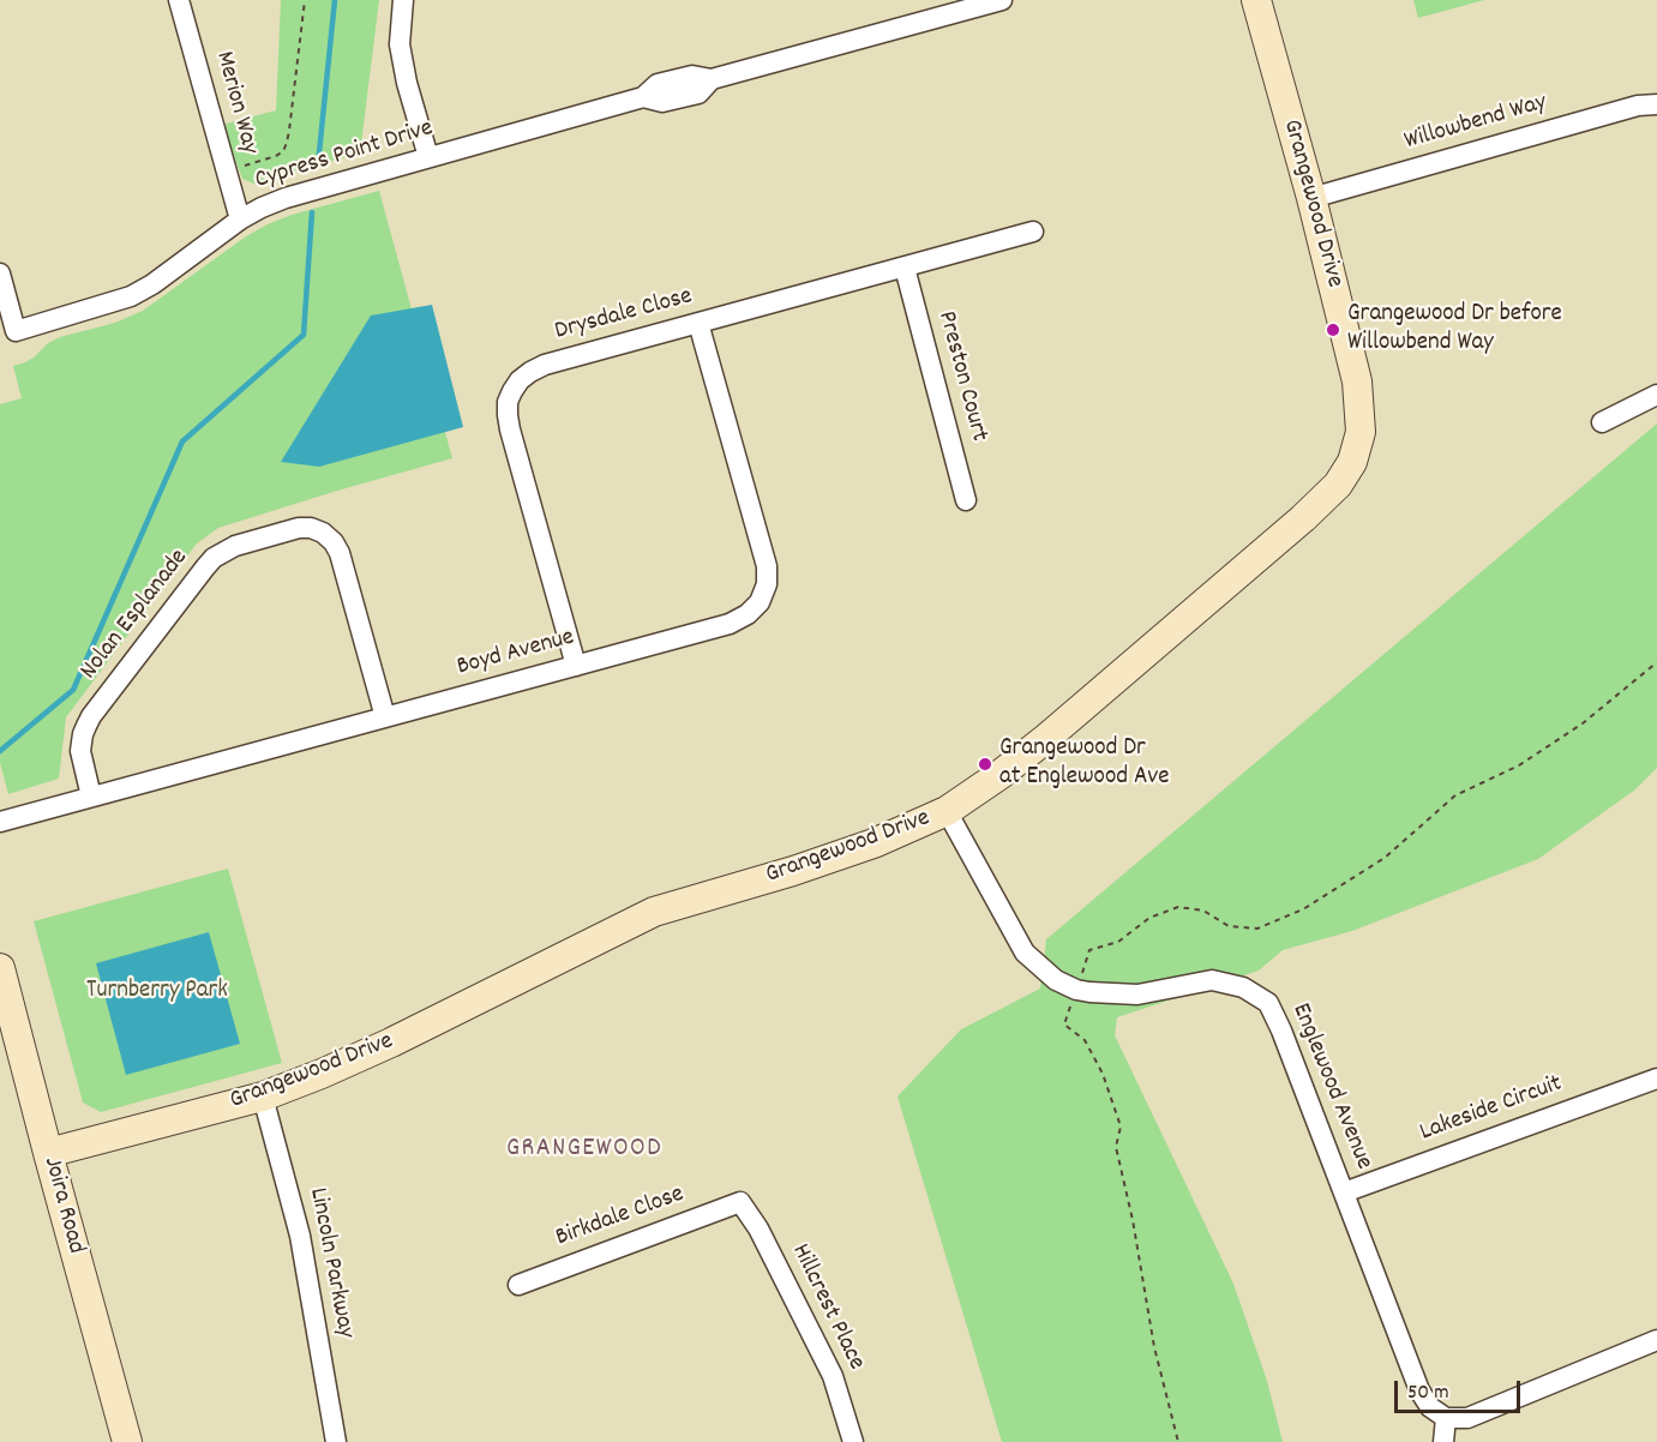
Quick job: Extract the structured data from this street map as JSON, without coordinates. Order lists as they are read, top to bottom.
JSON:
{
  "streets": {
    "street": [
      "Merion Way",
      "Willowbend Way",
      "Cypress Point Drive",
      "Grangewood Drive",
      "Drysdale Close",
      "Preston Court",
      "Nolan Esplanade",
      "Boyd Avenue",
      "Englewood Avenue",
      "Lakeside Circuit",
      "Joira Road",
      "Birkdale Close",
      "Lincoln Parkway",
      "Hillcrest Place"
    ]
  },
  "crossings": [
    ["Merion Way", "Cypress Point Drive"],
    ["Willowbend Way", "Grangewood Drive"],
    ["Grangewood Drive", "Englewood Avenue"],
    ["Grangewood Drive", "Joira Road"],
    ["Grangewood Drive", "Lincoln Parkway"],
    ["Drysdale Close", "Preston Court"],
    ["Drysdale Close", "Boyd Avenue"],
    ["Nolan Esplanade", "Boyd Avenue"],
    ["Englewood Avenue", "Lakeside Circuit"],
    ["Birkdale Close", "Hillcrest Place"]
  ],
  "districts": ["GRANGEWOOD"],
  "parks": ["Turnberry Park"],
  "places": ["Grangewood Dr before Willowbend Way", "Grangewood Dr at Englewood Ave"],
  "scale_bar": "50 m"
}
